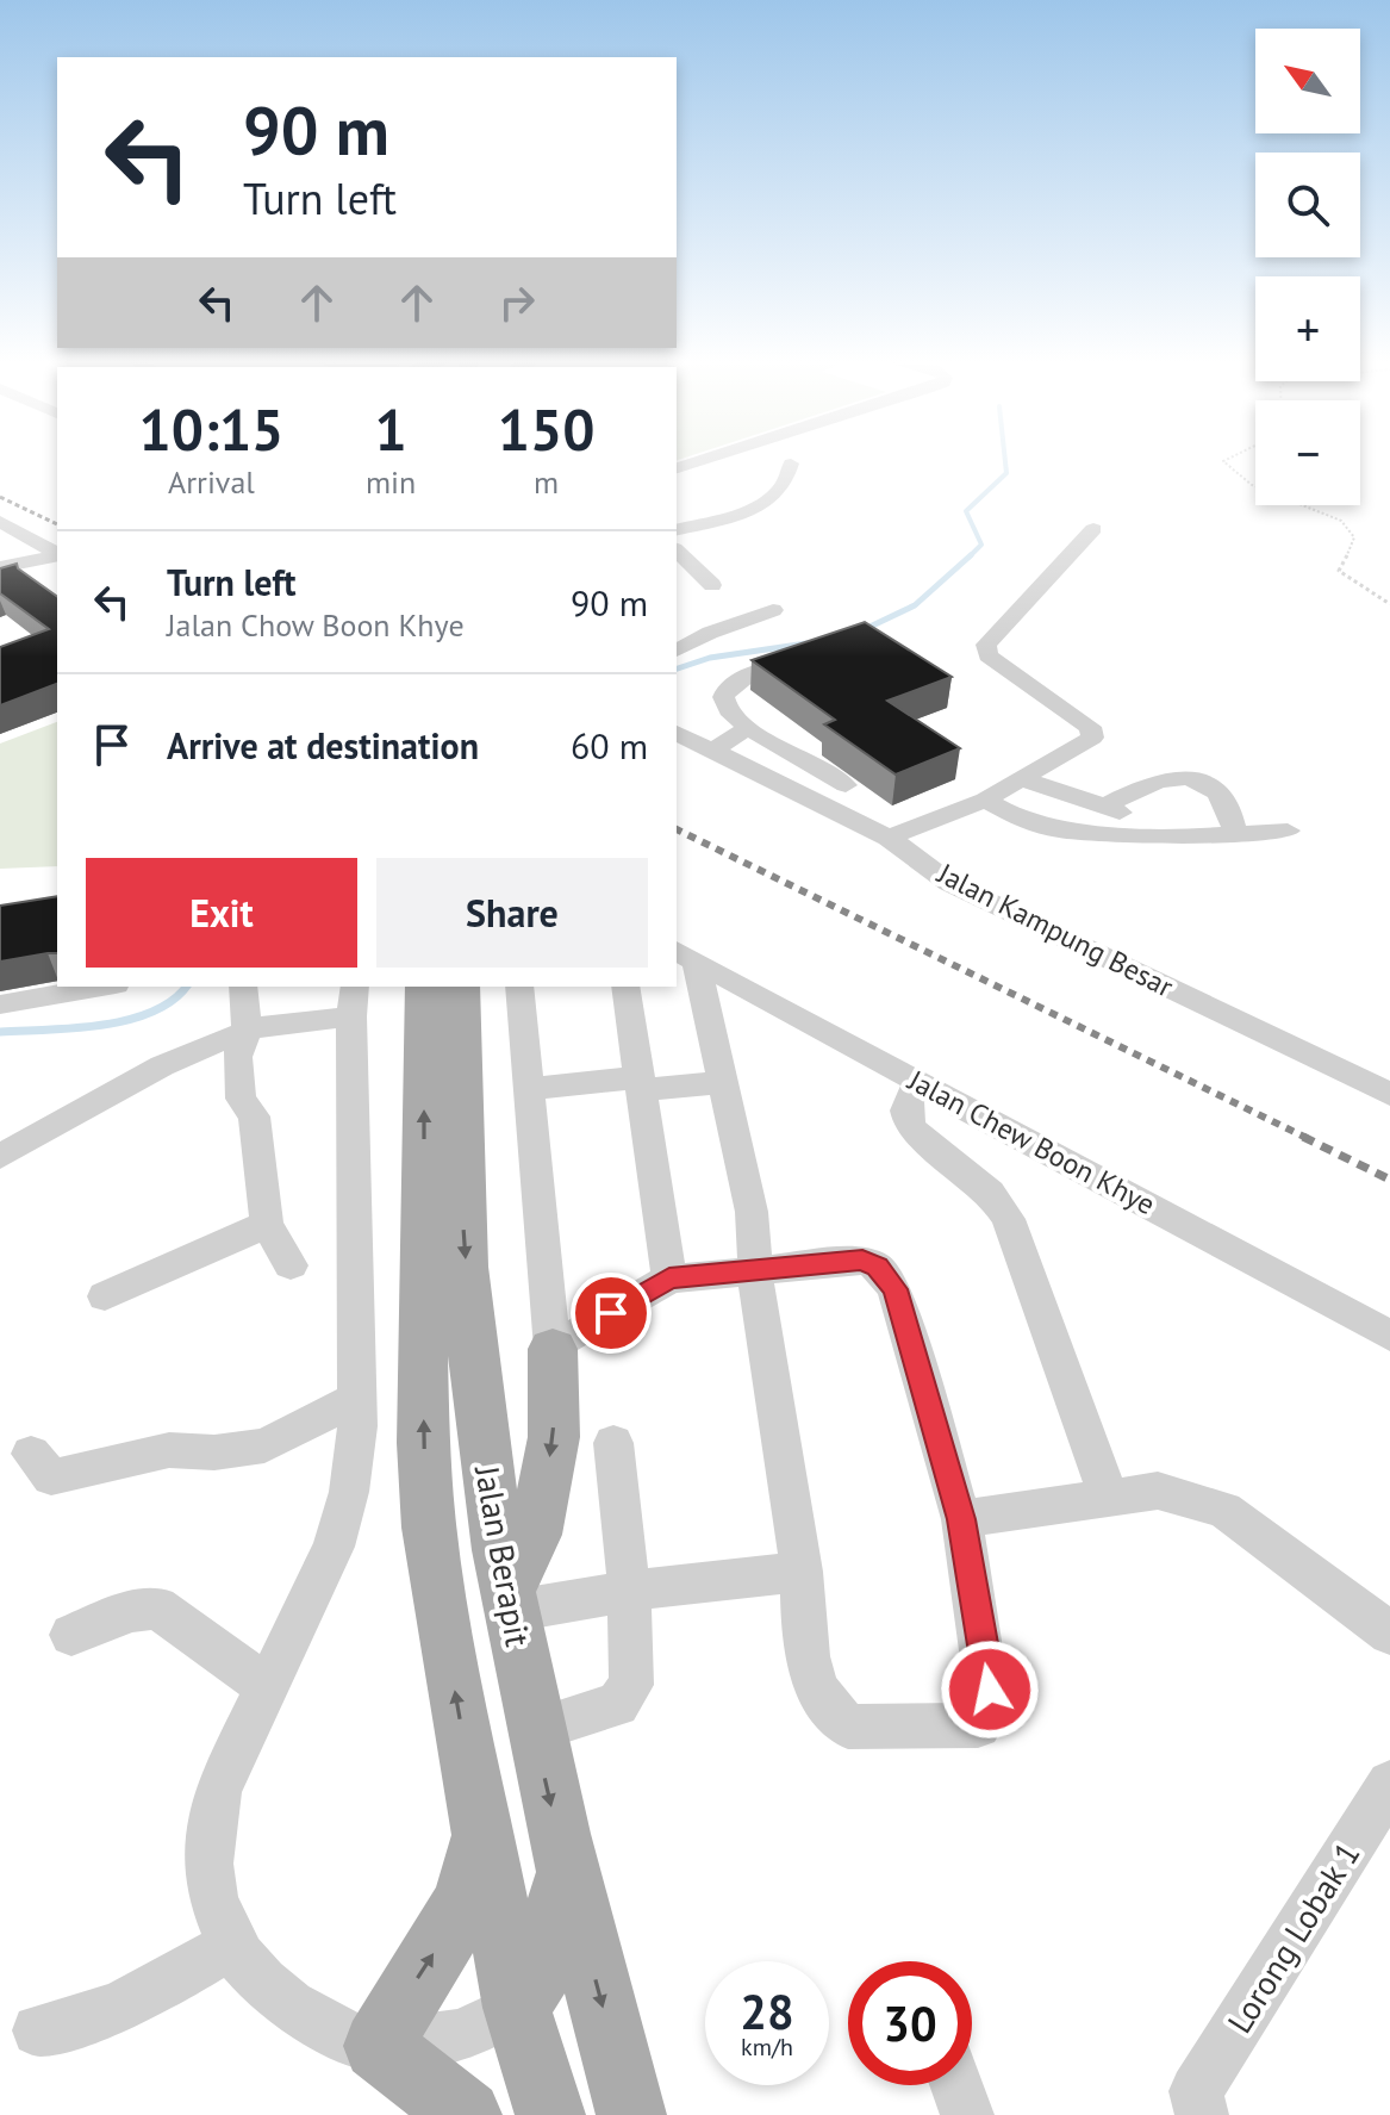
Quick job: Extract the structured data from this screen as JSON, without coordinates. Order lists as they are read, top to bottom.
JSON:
{
  "streets": {
    "main road": ["Jalan Berapit"],
    "street": ["Jalan Kampung Besar", "Jalan Chew Boon Khye", "Lorong Lobak 1"]
  },
  "north": "top left",
  "page": {
    "map_buttons": ["+", "−"],
    "turn": ["90 m", "Turn left"],
    "eta": [
      "10:15",
      "Arrival",
      "1",
      "min",
      "150",
      "m"
    ],
    "list": [
      {
        "name": "Turn left",
        "note": "Jalan Chow Boon Khye",
        "value": "90 m"
      },
      {
        "name": "Arrive at destination",
        "value": "60 m"
      }
    ],
    "buttons": ["Exit", "Share"],
    "speed": "28 km/h",
    "limit": "30"
  }
}
